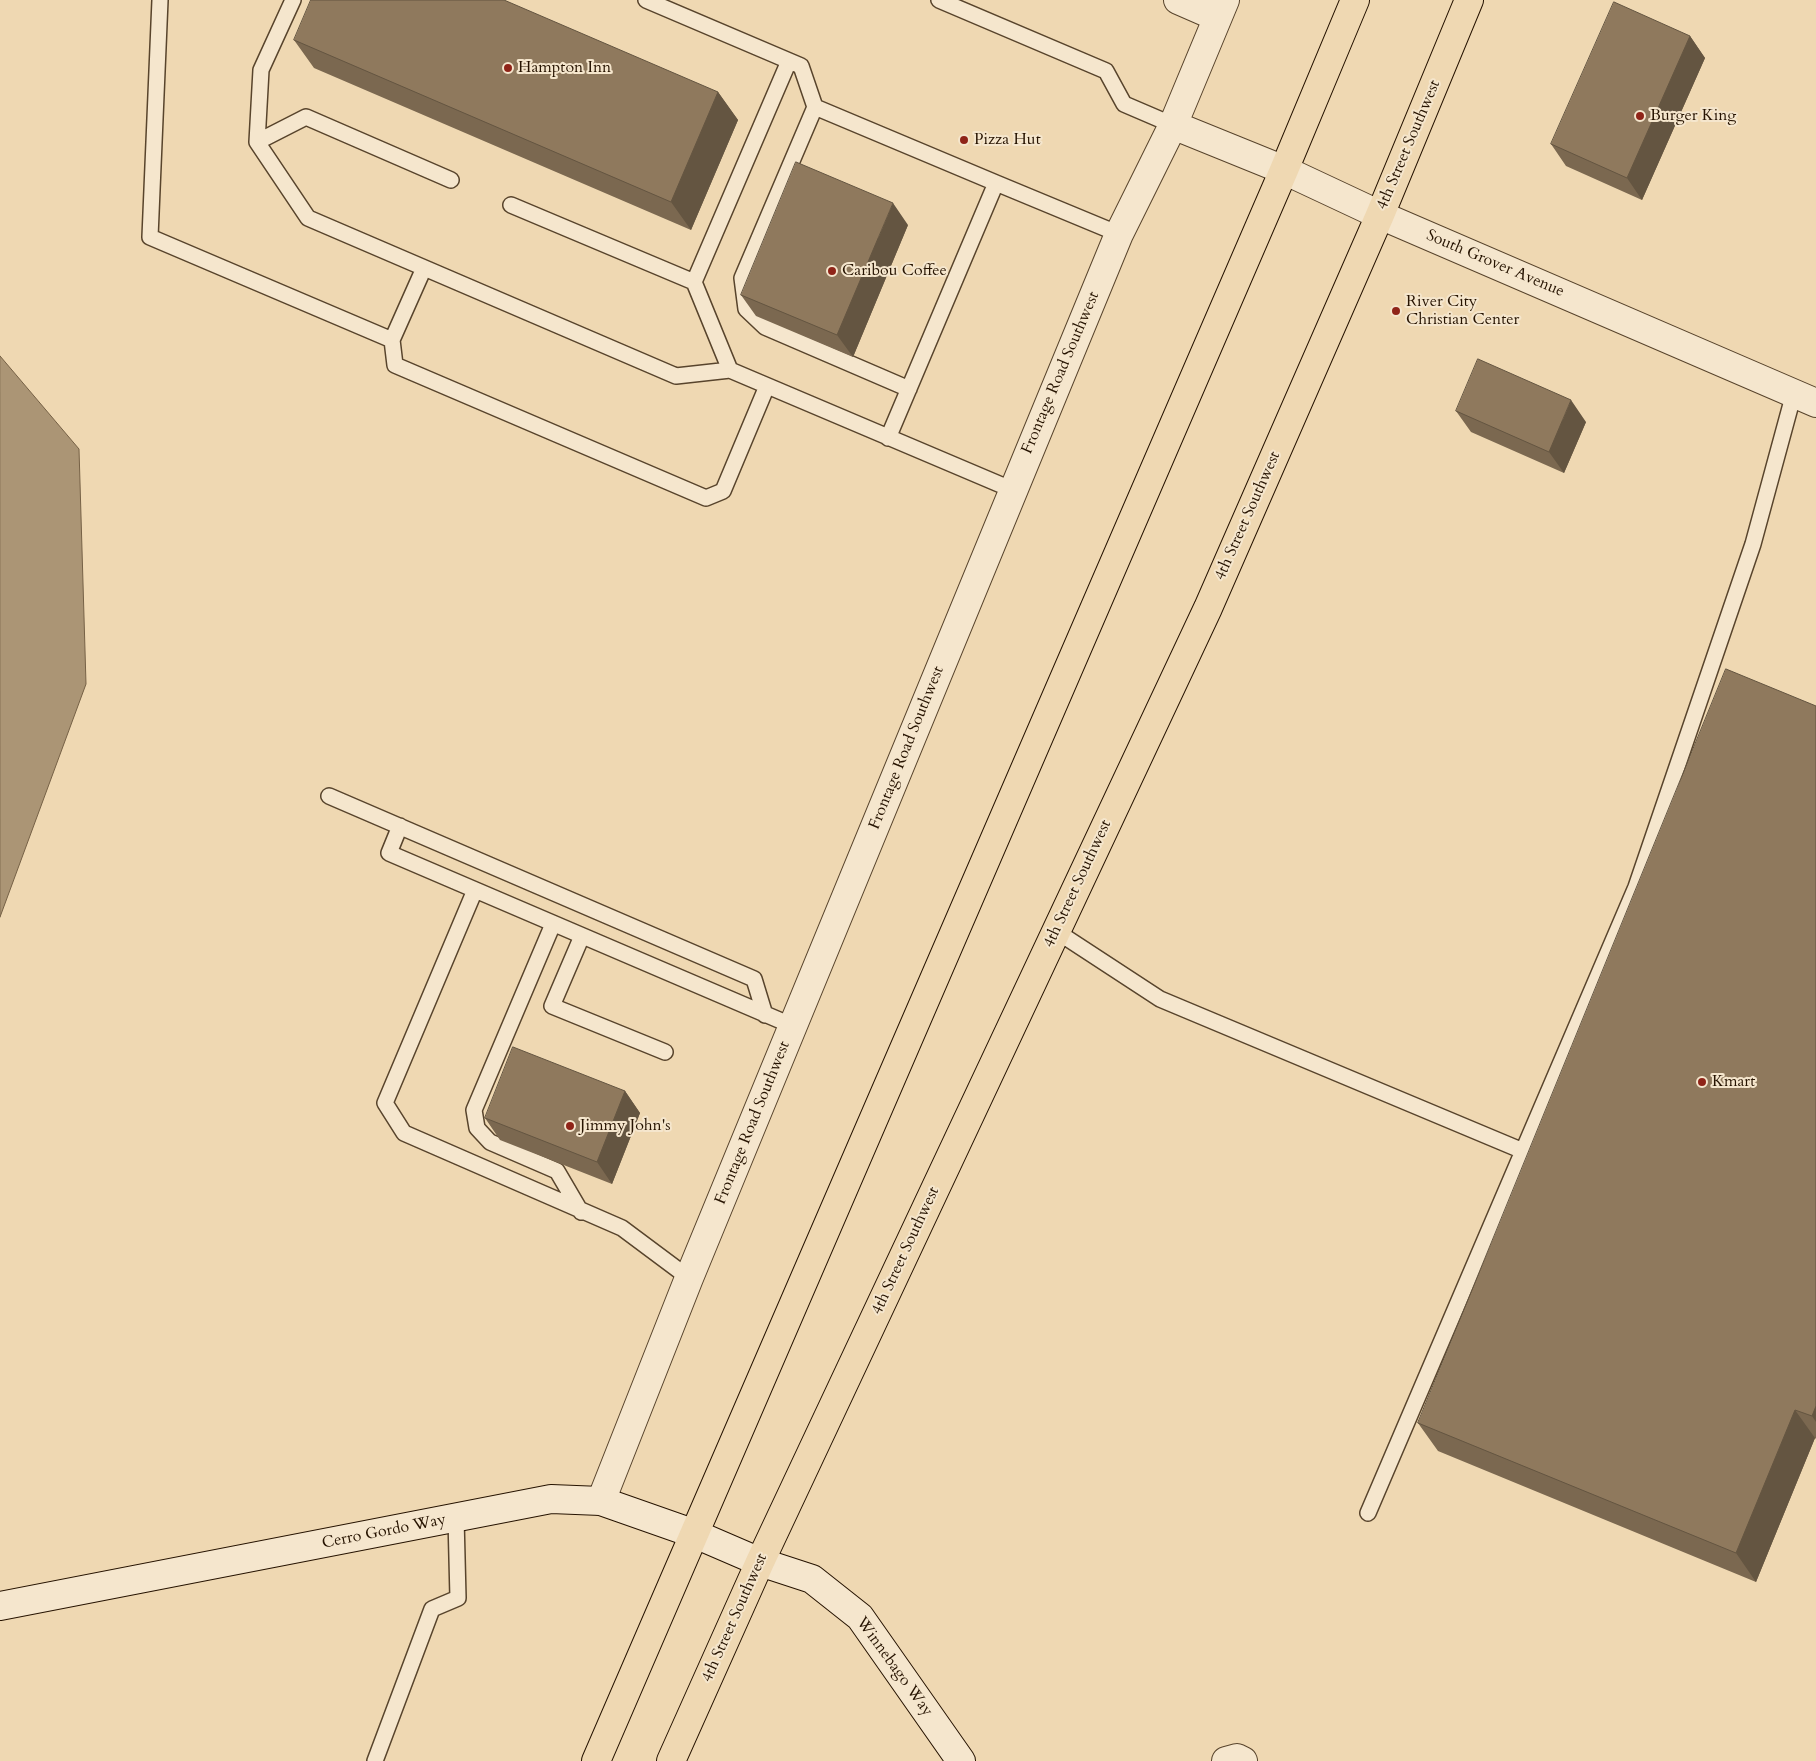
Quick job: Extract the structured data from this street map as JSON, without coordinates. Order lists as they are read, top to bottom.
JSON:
{
  "streets": {
    "main road": ["4th Street Southwest"],
    "street": [
      "South Grover Avenue",
      "Frontage Road Southwest",
      "Cerro Gordo Way",
      "Winnebago Way"
    ]
  },
  "crossings": [
    ["4th Street Southwest", "South Grover Avenue"],
    ["4th Street Southwest", "Cerro Gordo Way"],
    ["4th Street Southwest", "Winnebago Way"],
    ["South Grover Avenue", "Frontage Road Southwest"],
    ["Frontage Road Southwest", "Cerro Gordo Way"],
    ["Cerro Gordo Way", "Winnebago Way"]
  ],
  "places": [
    "Hampton Inn",
    "Burger King",
    "Pizza Hut",
    "Caribou Coffee",
    "River City Christian Center",
    "Kmart",
    "Jimmy John's"
  ]
}
